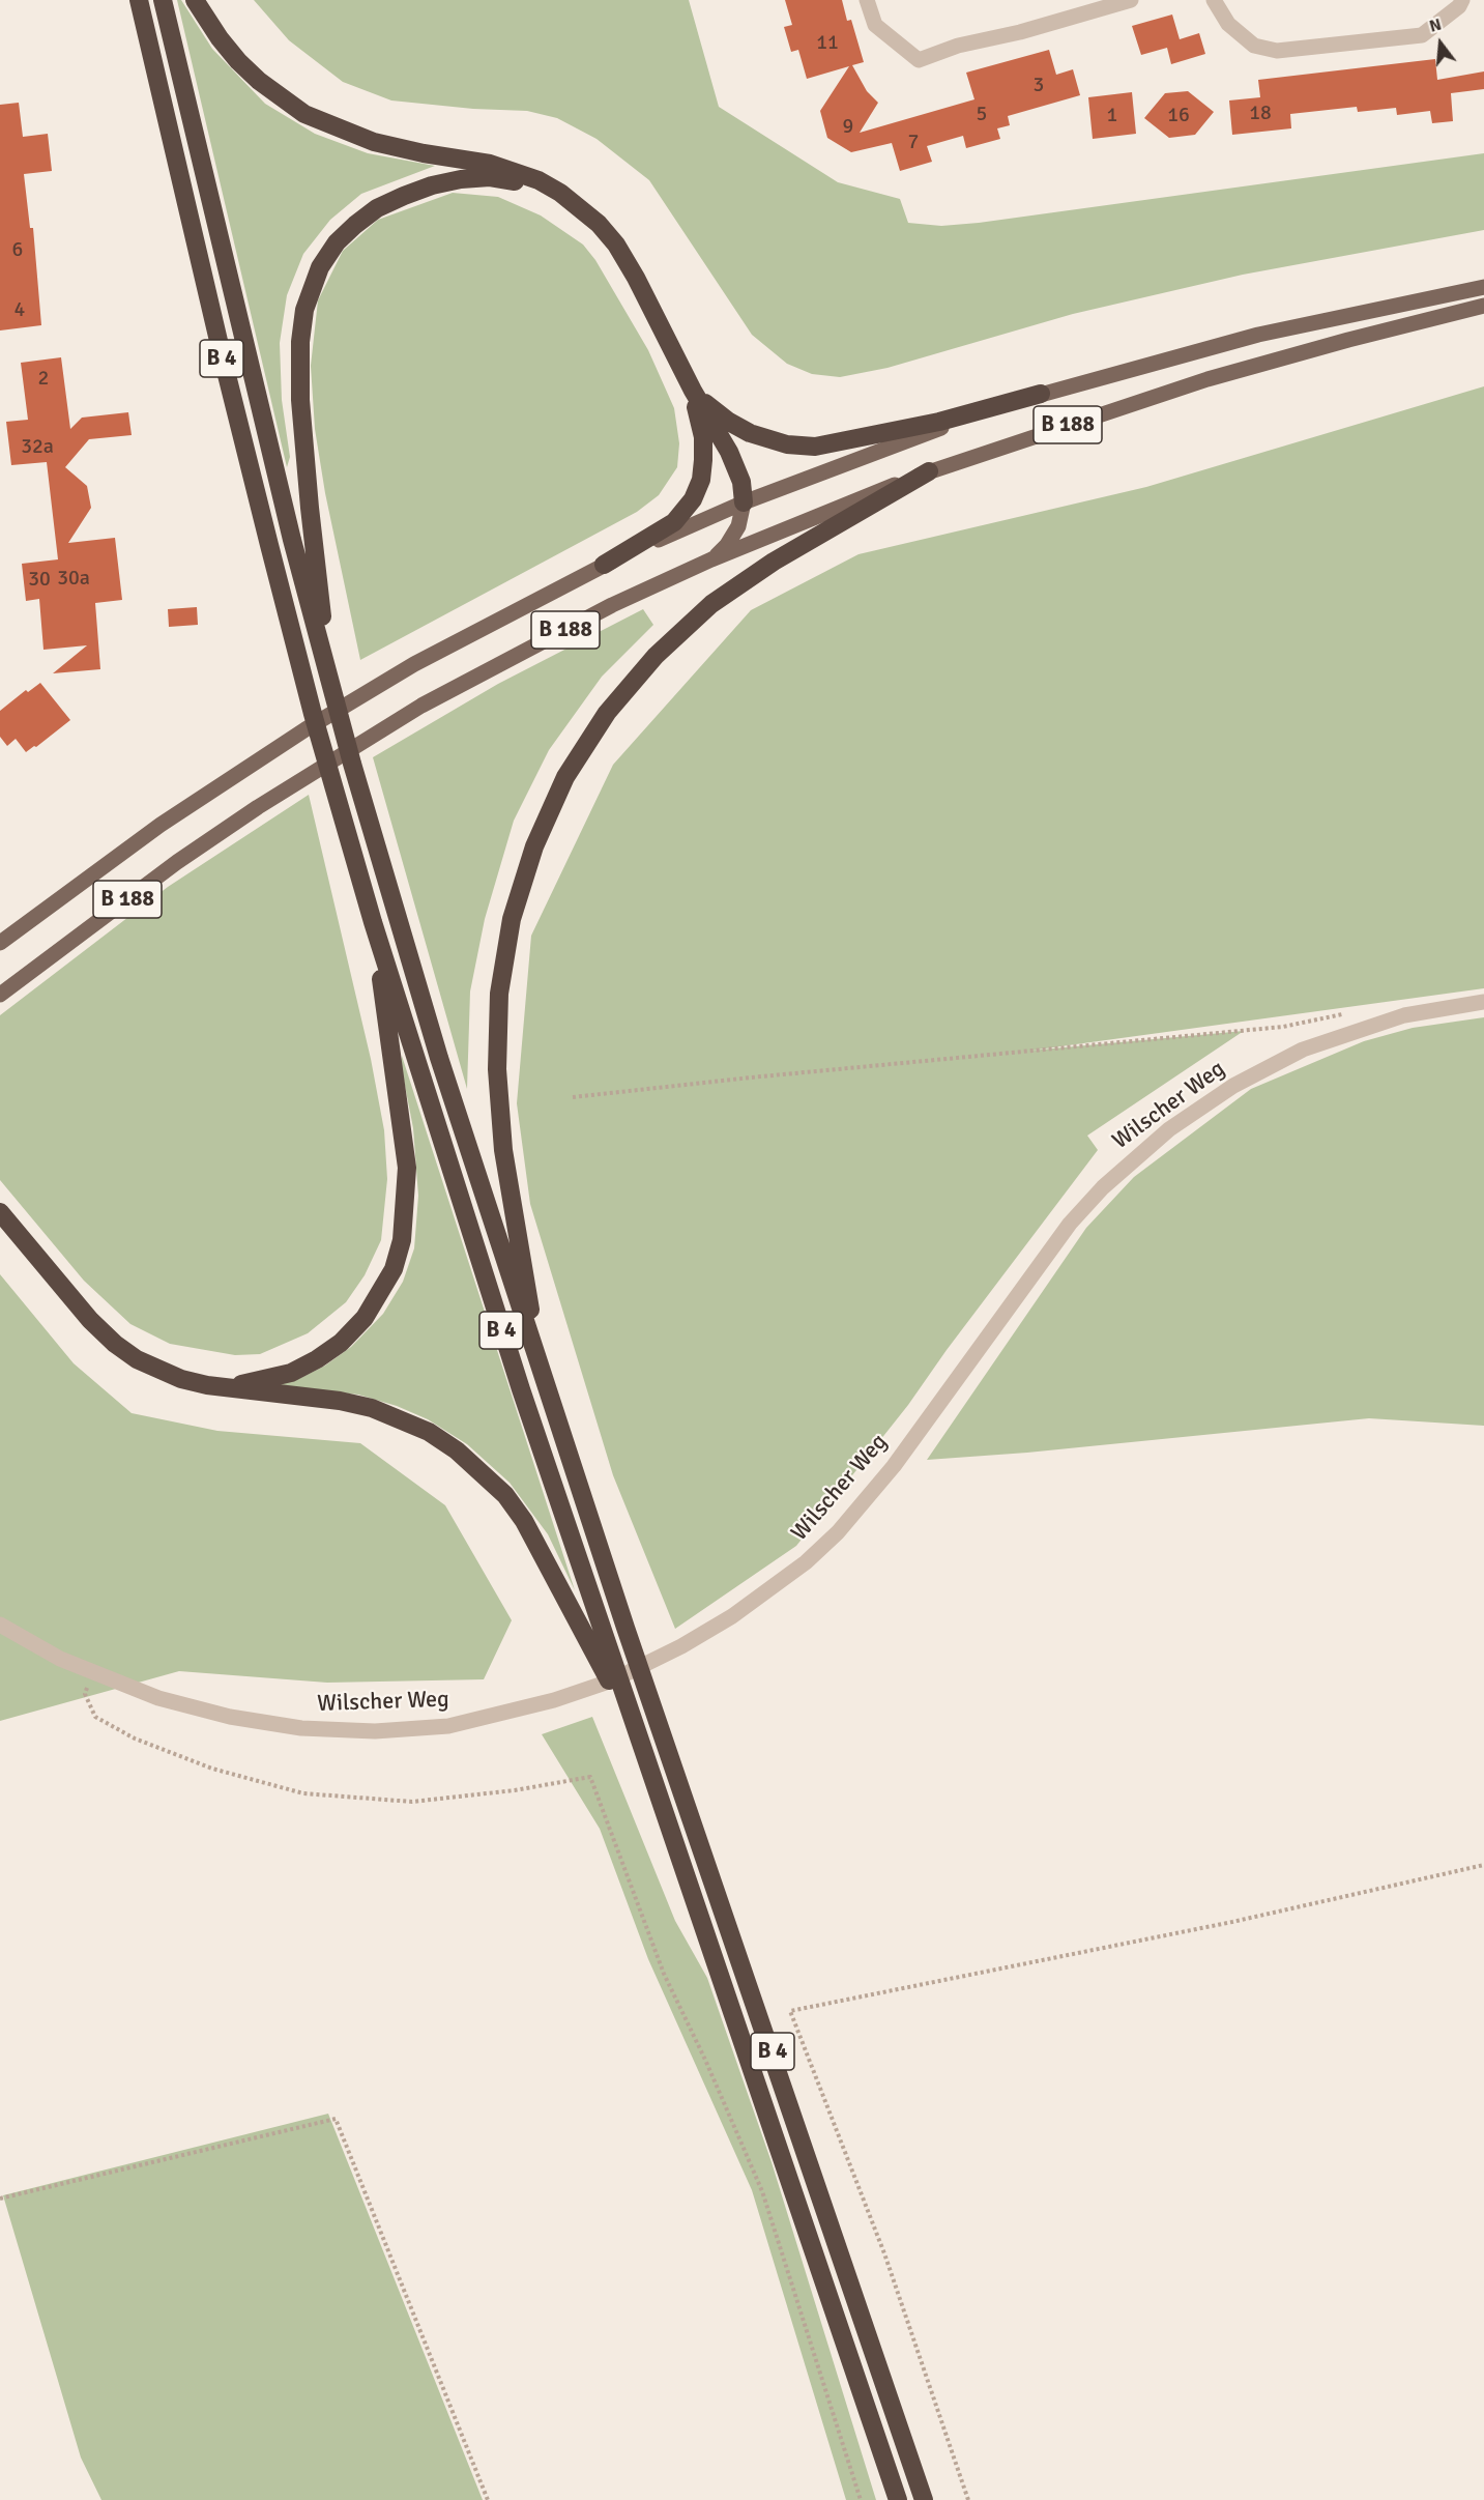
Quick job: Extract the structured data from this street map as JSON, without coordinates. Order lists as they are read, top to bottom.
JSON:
{
  "streets": {
    "highway": ["B 4"],
    "main road": ["B 188"],
    "street": ["Wilscher Weg"]
  },
  "house_numbers": [
    "11",
    "3",
    "18",
    "5",
    "1",
    "16",
    "9",
    "7",
    "6",
    "4",
    "2",
    "32a",
    "30a",
    "30"
  ],
  "north": "top"
}
